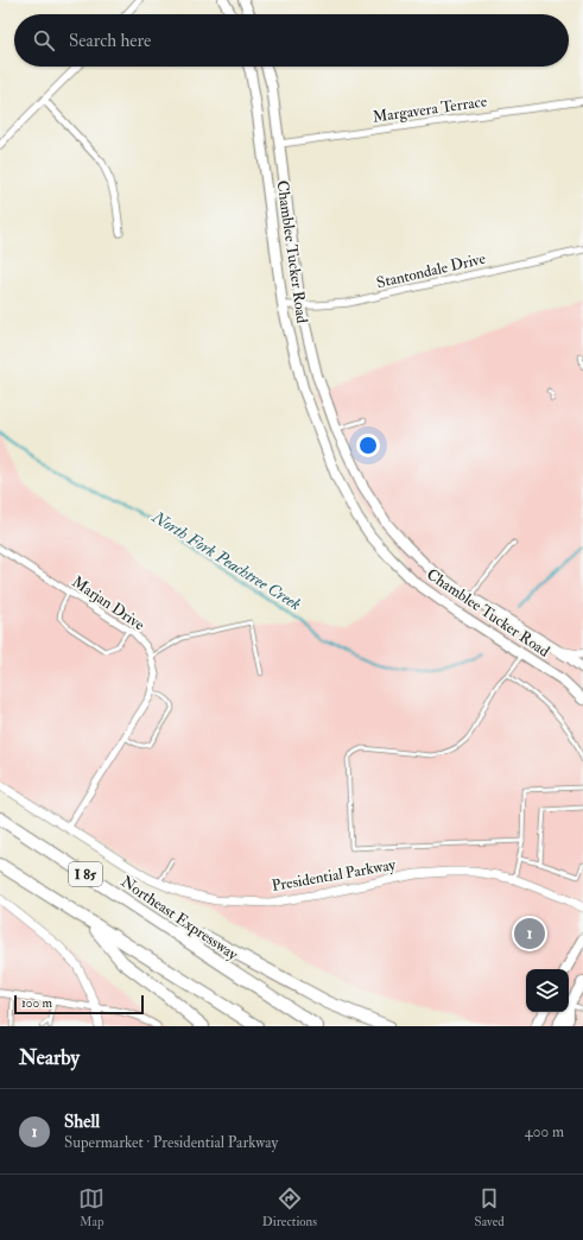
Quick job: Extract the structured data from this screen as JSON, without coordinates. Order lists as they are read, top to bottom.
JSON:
{
  "streets": {
    "highway": ["I 85", "Northeast Expressway"],
    "main road": ["Chamblee Tucker Road"],
    "street": [
      "Margavera Terrace",
      "Stantondale Drive",
      "Marjan Drive",
      "Presidential Parkway"
    ]
  },
  "crossings": [
    ["Margavera Terrace", "Chamblee Tucker Road"],
    ["Chamblee Tucker Road", "Stantondale Drive"],
    ["Marjan Drive", "Presidential Parkway"]
  ],
  "water": ["North Fork Peachtree Creek"],
  "scale_bar": "100 m",
  "page": {
    "search": "Search here",
    "pins": "1",
    "scale": "100 m",
    "heading": "Nearby",
    "list": [
      {
        "mark": "1",
        "name": "Shell",
        "note": "Supermarket · Presidential Parkway",
        "value": "400 m"
      }
    ],
    "nav": ["Map", "Directions", "Saved"]
  }
}
